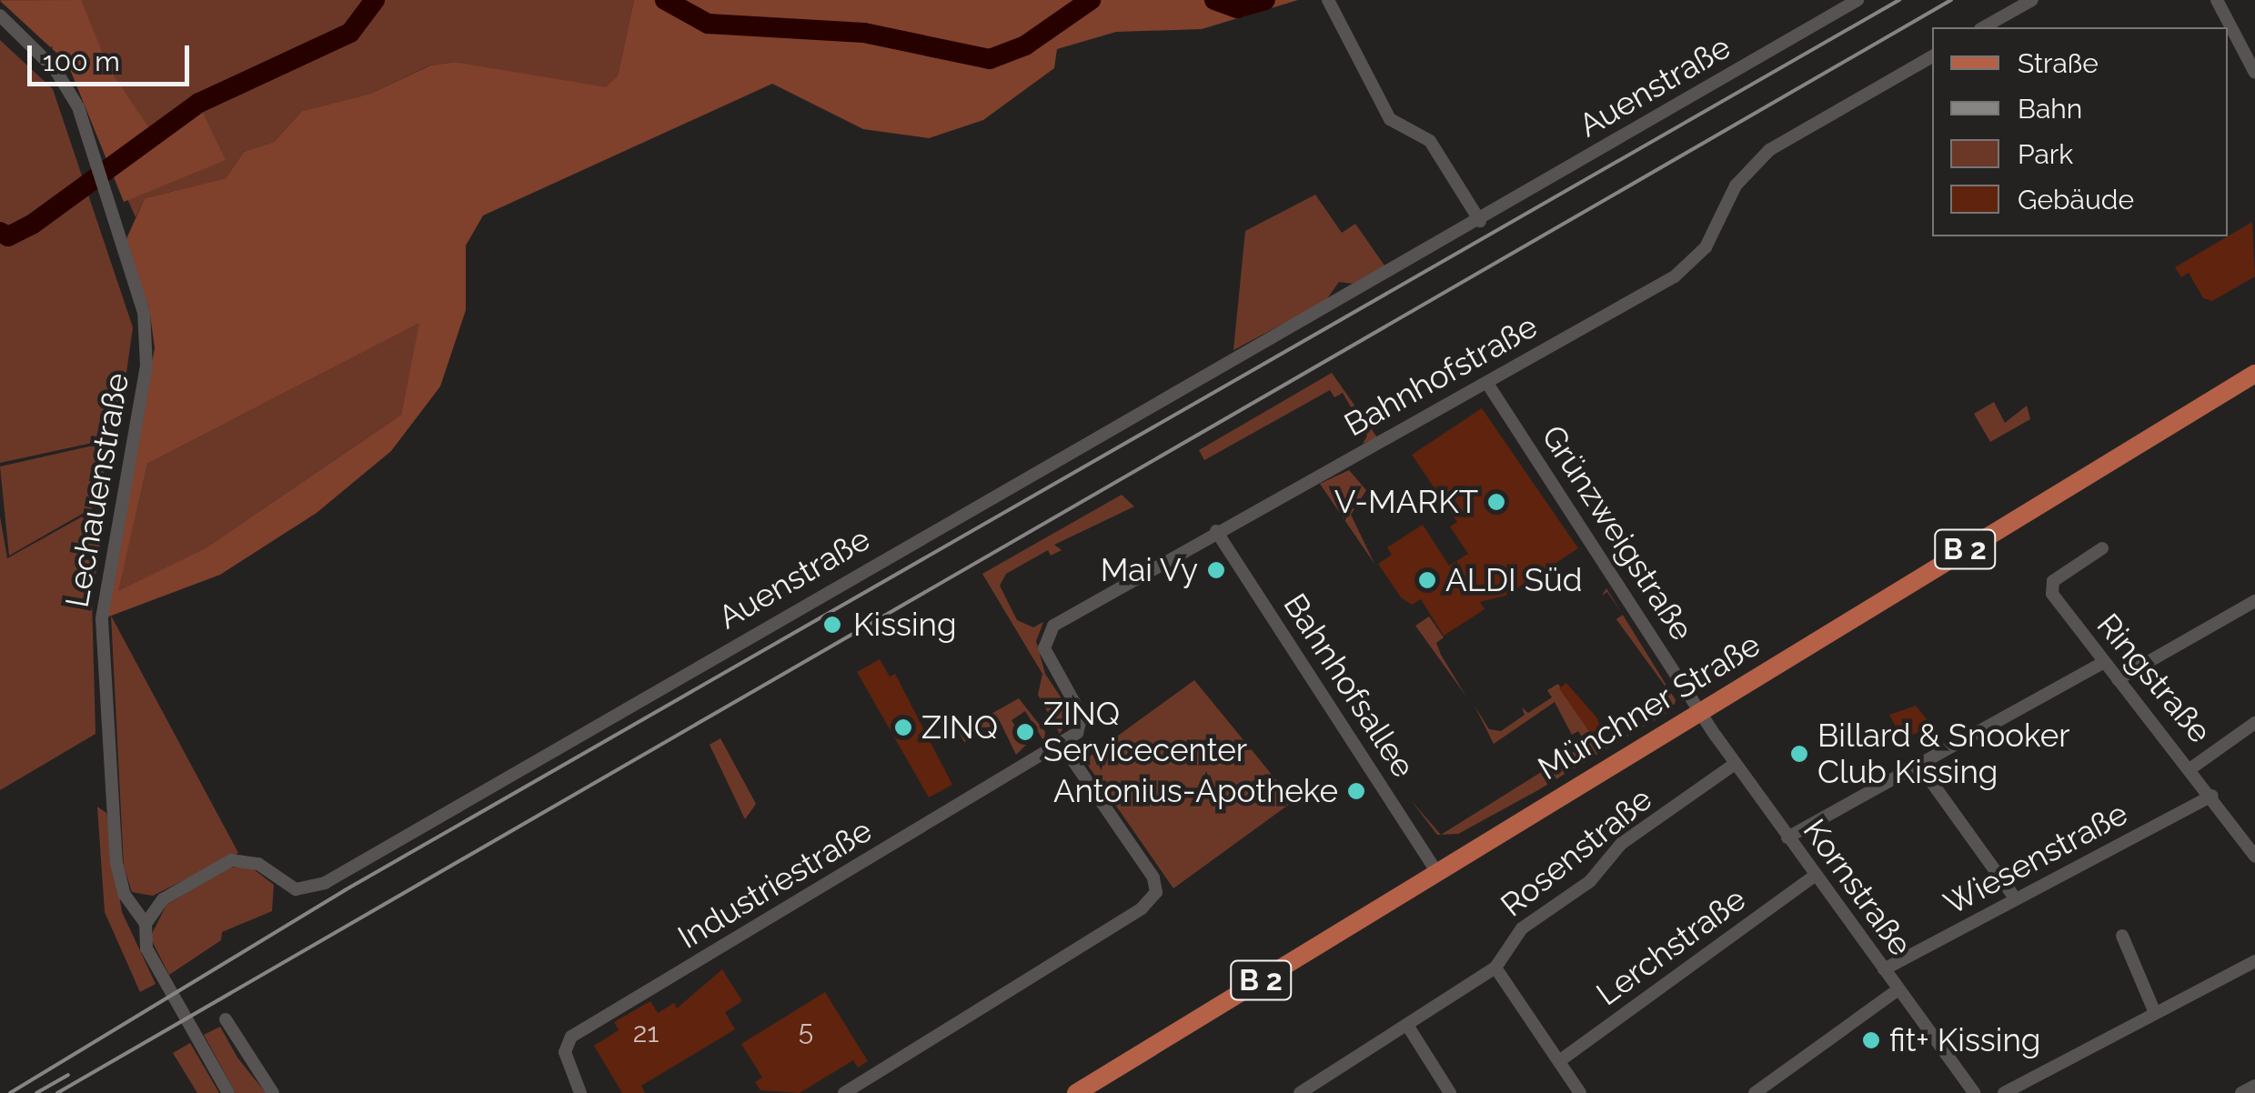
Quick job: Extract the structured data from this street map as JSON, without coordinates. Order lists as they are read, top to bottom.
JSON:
{
  "streets": {
    "main road": ["B 2", "Münchner Straße"],
    "street": [
      "Auenstraße",
      "Bahnhofstraße",
      "Lechauenstraße",
      "Grünzweigstraße",
      "Ringstraße",
      "Bahnhofsallee",
      "Rosenstraße",
      "Wiesenstraße",
      "Industriestraße",
      "Kornstraße",
      "Lerchstraße"
    ]
  },
  "crossings": [
    ["Auenstraße", "Lechauenstraße"],
    ["Bahnhofstraße", "Grünzweigstraße"],
    ["Bahnhofstraße", "Bahnhofsallee"],
    ["Bahnhofstraße", "Industriestraße"],
    ["Grünzweigstraße", "Münchner Straße"],
    ["Grünzweigstraße", "Kornstraße"],
    ["Ringstraße", "Wiesenstraße"],
    ["Bahnhofsallee", "Münchner Straße"],
    ["Münchner Straße", "Kornstraße"],
    ["Rosenstraße", "Kornstraße"],
    ["Wiesenstraße", "Kornstraße"],
    ["Kornstraße", "Lerchstraße"]
  ],
  "places": [
    "V-MARKT",
    "Mai Vy",
    "ALDI Süd",
    "Kissing",
    "ZINQ",
    "ZINQ Servicecenter",
    "Billard & Snooker Club Kissing",
    "Antonius-Apotheke",
    "fit+ Kissing"
  ],
  "house_numbers": ["5", "21"],
  "legend": [
    "Straße",
    "Bahn",
    "Park",
    "Gebäude"
  ],
  "scale_bar": "100 m"
}
